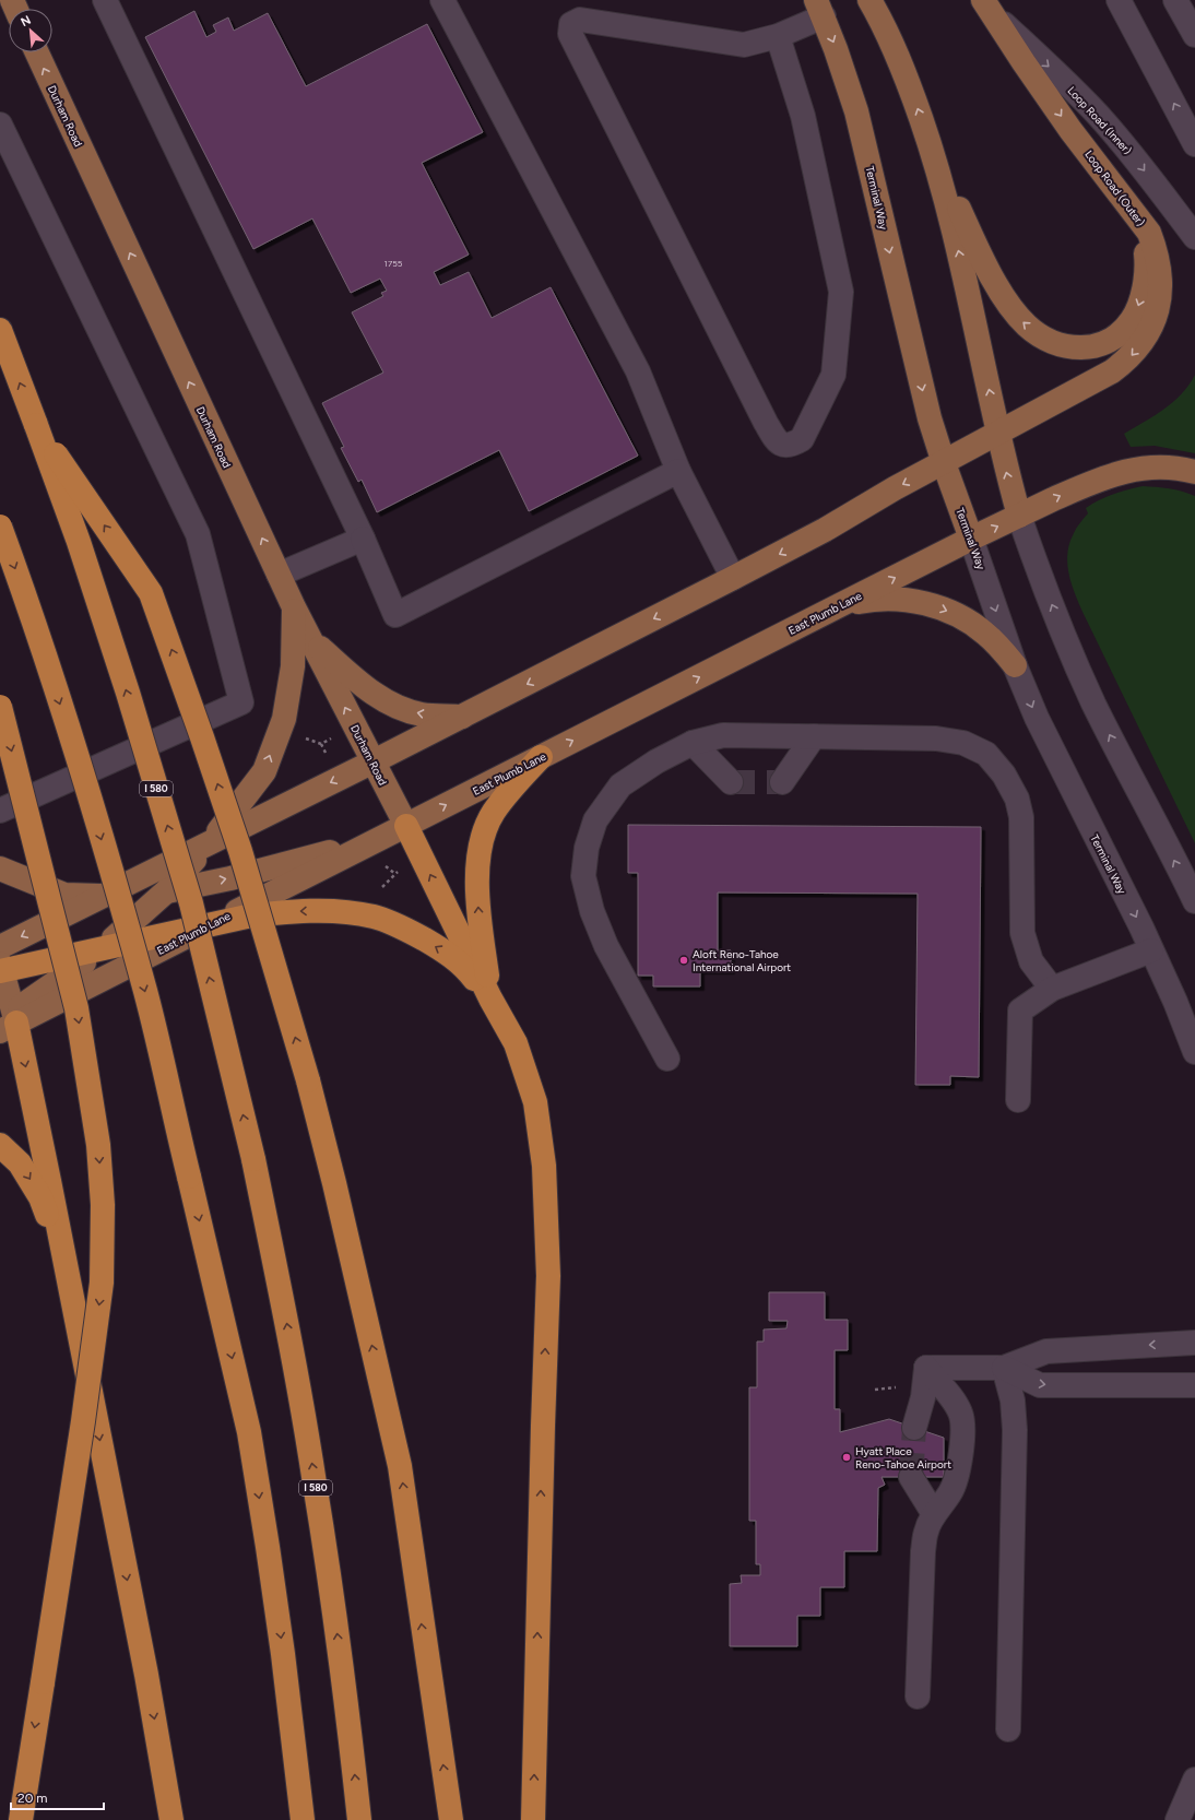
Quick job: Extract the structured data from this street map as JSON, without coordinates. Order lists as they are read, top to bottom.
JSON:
{
  "streets": {
    "highway": ["I 580"],
    "main road": [
      "Durham Road",
      "Loop Road (Outer)",
      "Terminal Way",
      "East Plumb Lane"
    ],
    "street": ["Loop Road (Inner)"]
  },
  "crossings": [
    ["Durham Road", "East Plumb Lane"],
    ["Loop Road (Inner)", "Loop Road (Outer)"],
    ["Terminal Way", "East Plumb Lane"]
  ],
  "one_way": ["Durham Road"],
  "places": ["Aloft Reno-Tahoe International Airport", "Hyatt Place Reno-Tahoe Airport"],
  "house_numbers": ["1755"],
  "scale_bar": "20 m",
  "north": "top left"
}
